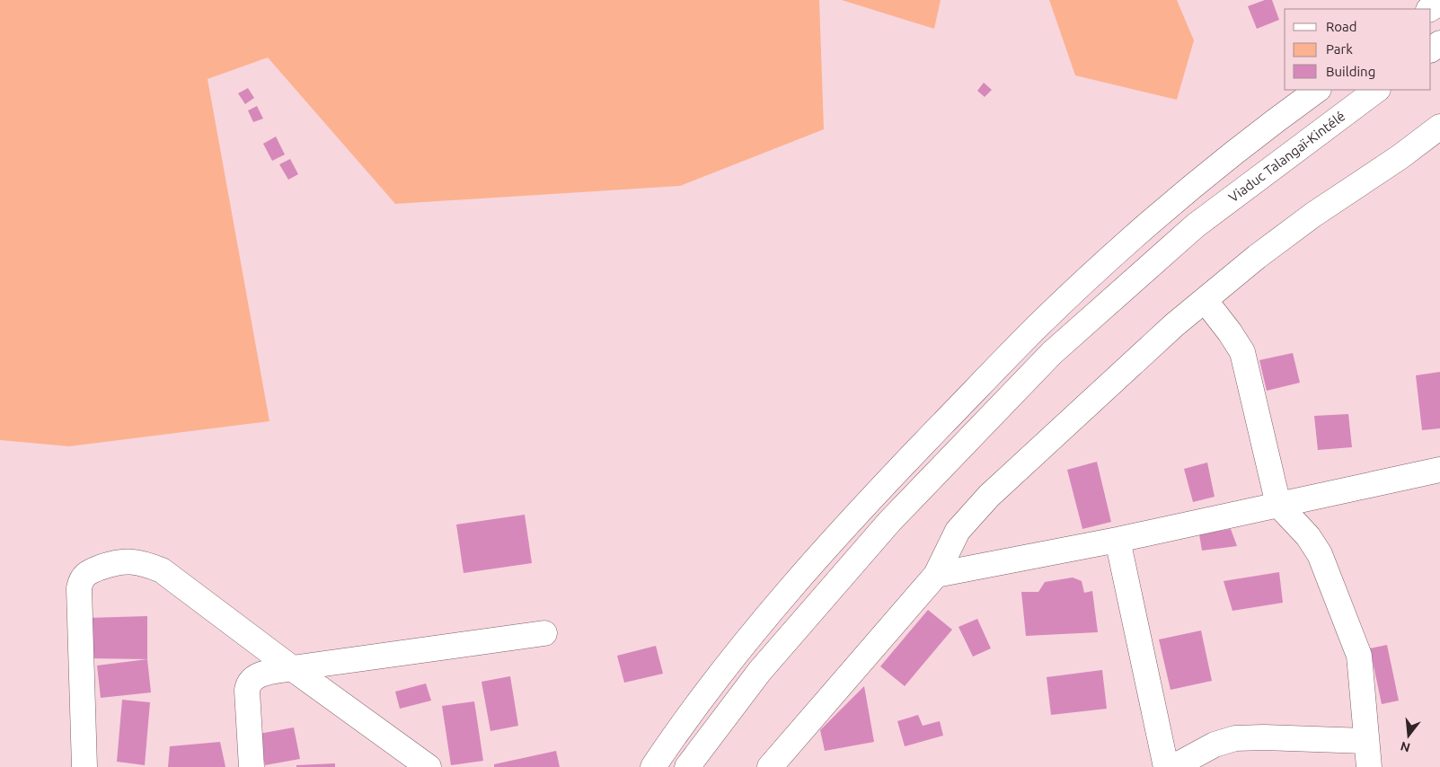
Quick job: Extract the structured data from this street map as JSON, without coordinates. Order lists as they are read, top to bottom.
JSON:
{
  "streets": {
    "main road": ["Viaduc Talangaï-Kintélé"]
  },
  "legend": ["Road", "Park", "Building"],
  "north": "bottom"
}
